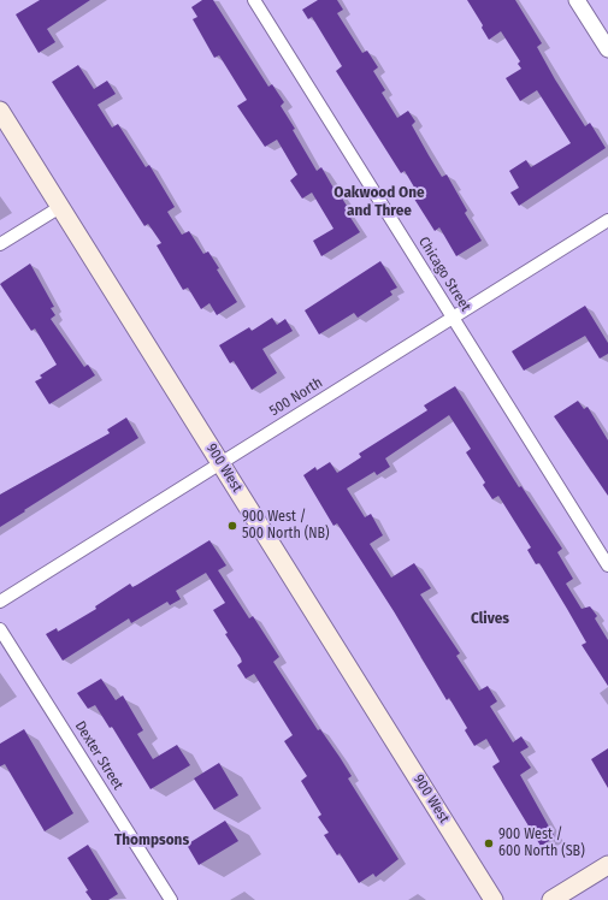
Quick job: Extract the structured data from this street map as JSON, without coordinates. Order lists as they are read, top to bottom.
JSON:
{
  "streets": {
    "main road": ["900 West"],
    "street": ["Chicago Street", "500 North", "Dexter Street"]
  },
  "crossings": [
    ["Chicago Street", "500 North"],
    ["500 North", "900 West"]
  ],
  "districts": ["Oakwood One and Three", "Clives", "Thompsons"],
  "places": ["900 West / 500 North (NB)", "900 West / 600 North (SB)"]
}
